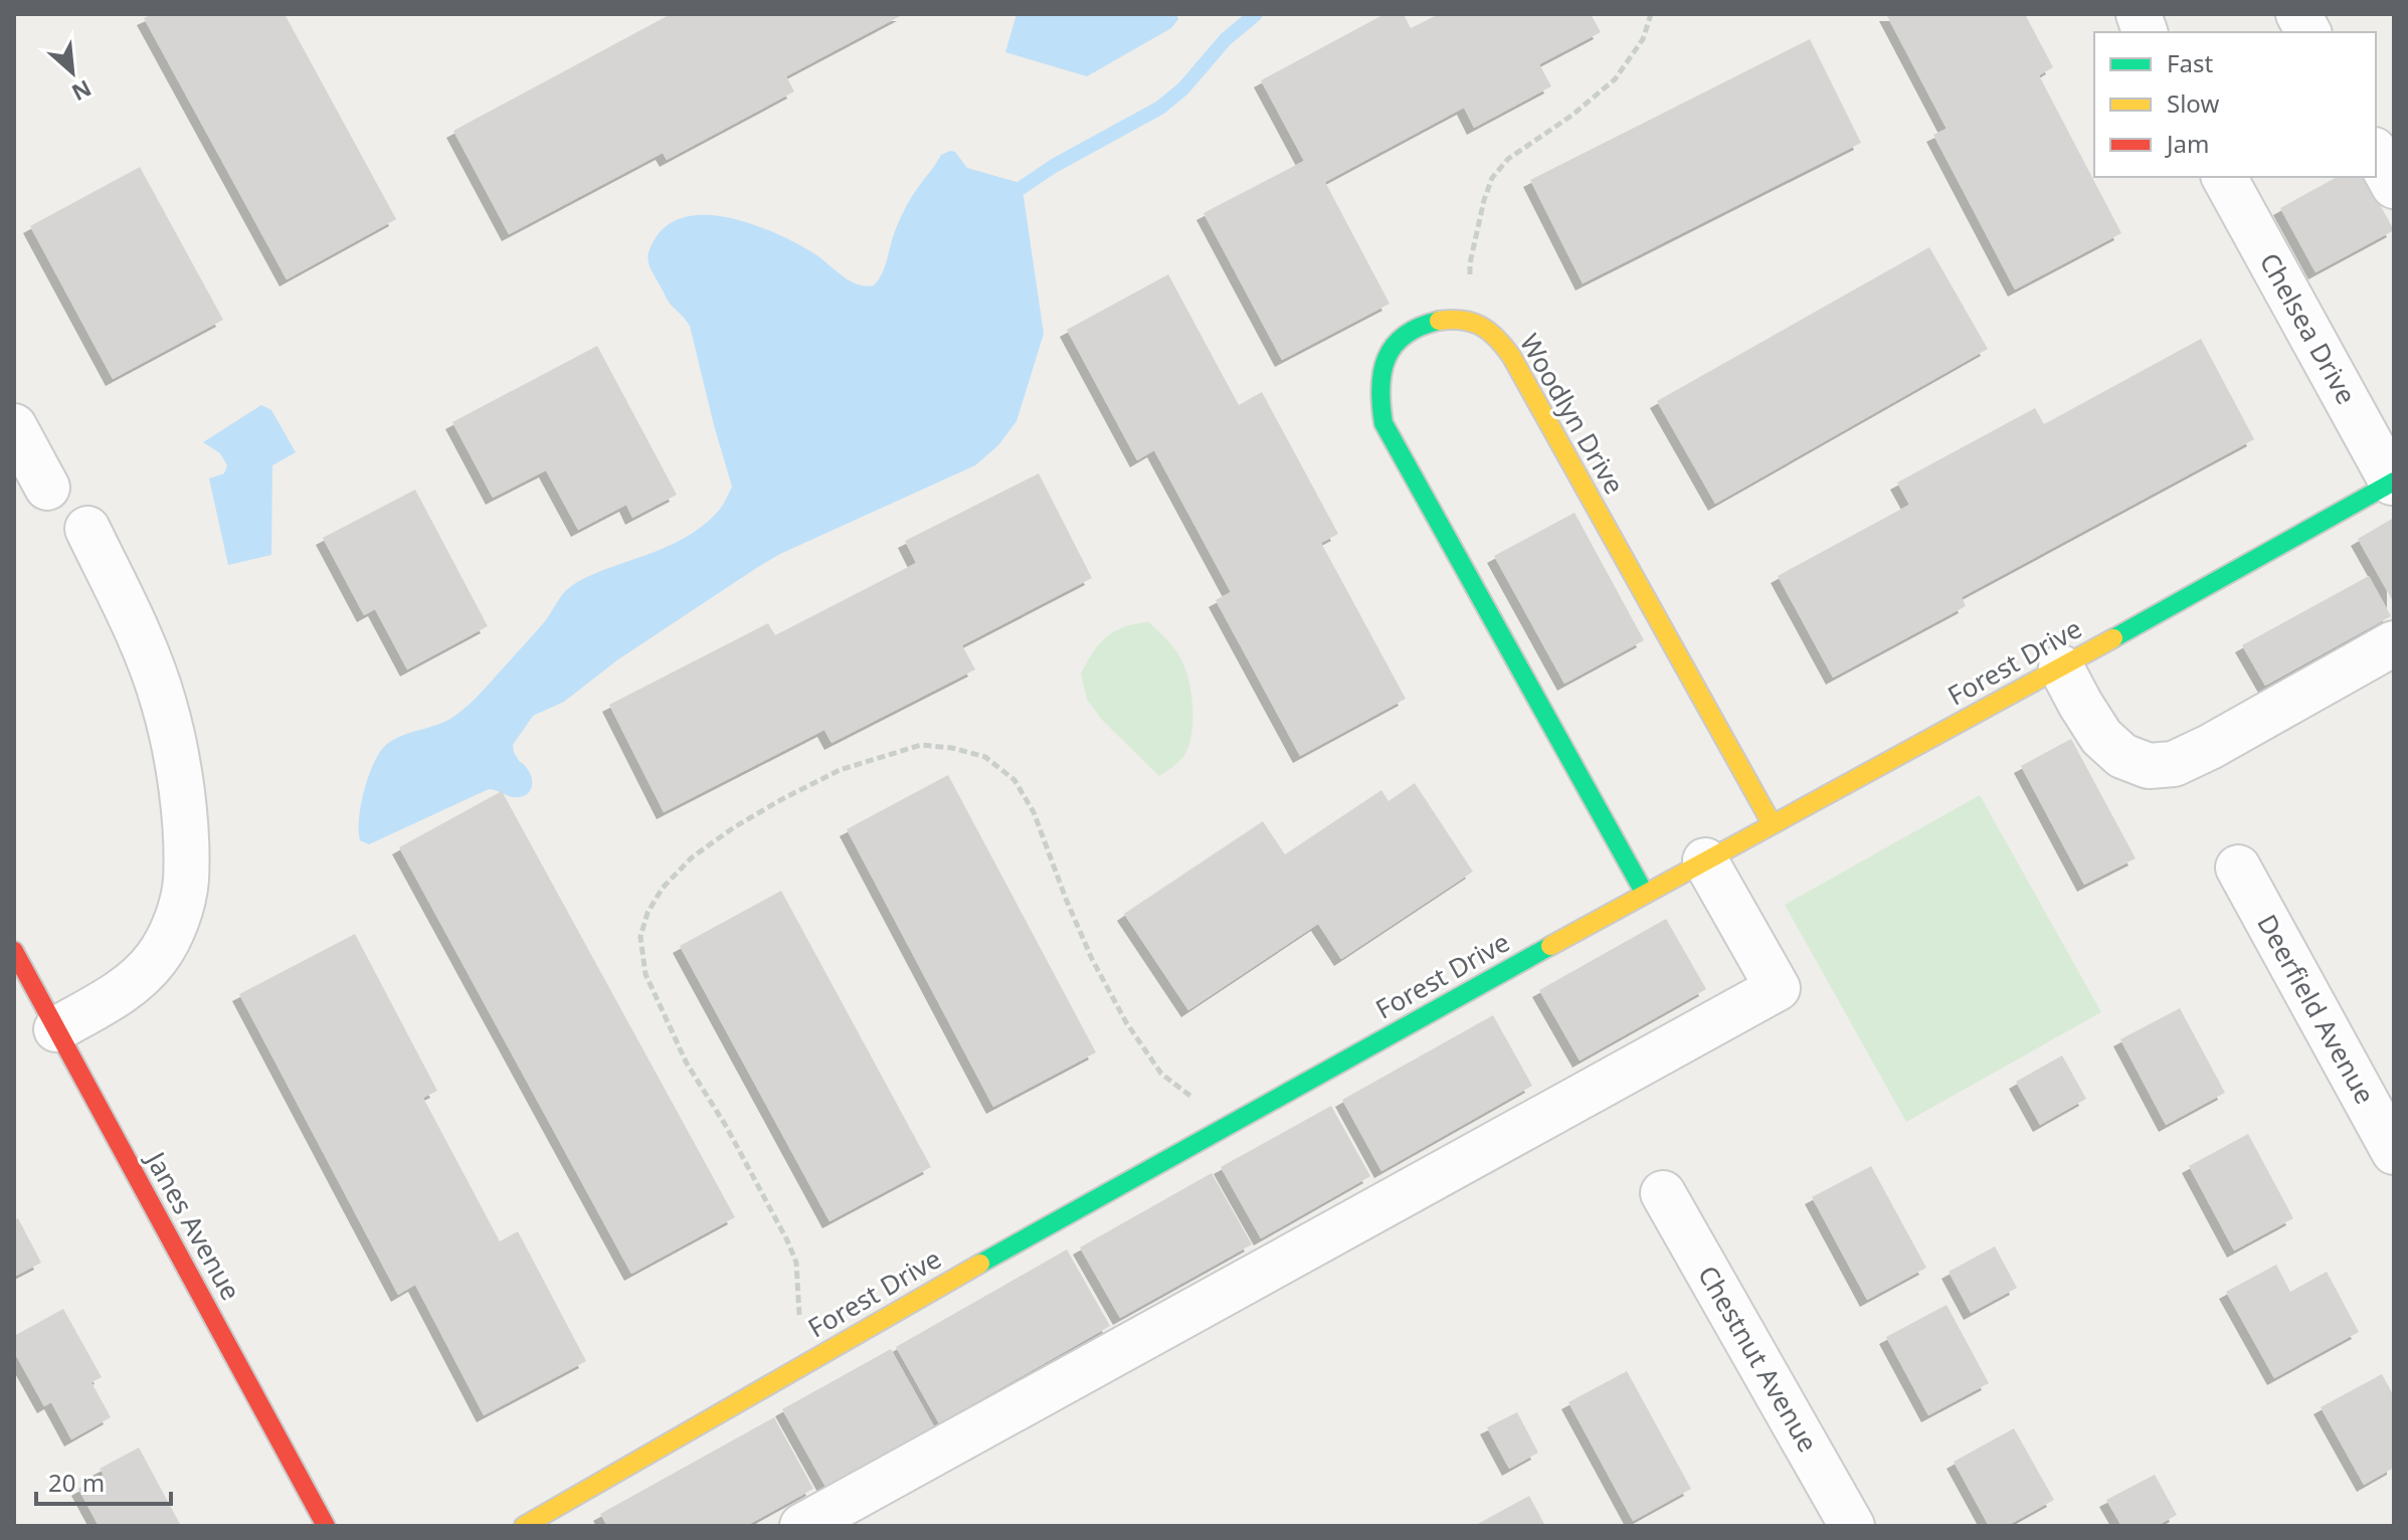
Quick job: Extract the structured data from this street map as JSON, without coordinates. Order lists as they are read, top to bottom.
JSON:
{
  "streets": {
    "street": [
      "Chelsea Drive",
      "Woodlyn Drive",
      "Forest Drive",
      "Deerfield Avenue",
      "Janes Avenue",
      "Chestnut Avenue"
    ]
  },
  "crossings": [
    ["Chelsea Drive", "Forest Drive"],
    ["Woodlyn Drive", "Forest Drive"]
  ],
  "legend": ["Fast", "Slow", "Jam"],
  "scale_bar": "20 m",
  "north": "bottom right"
}
